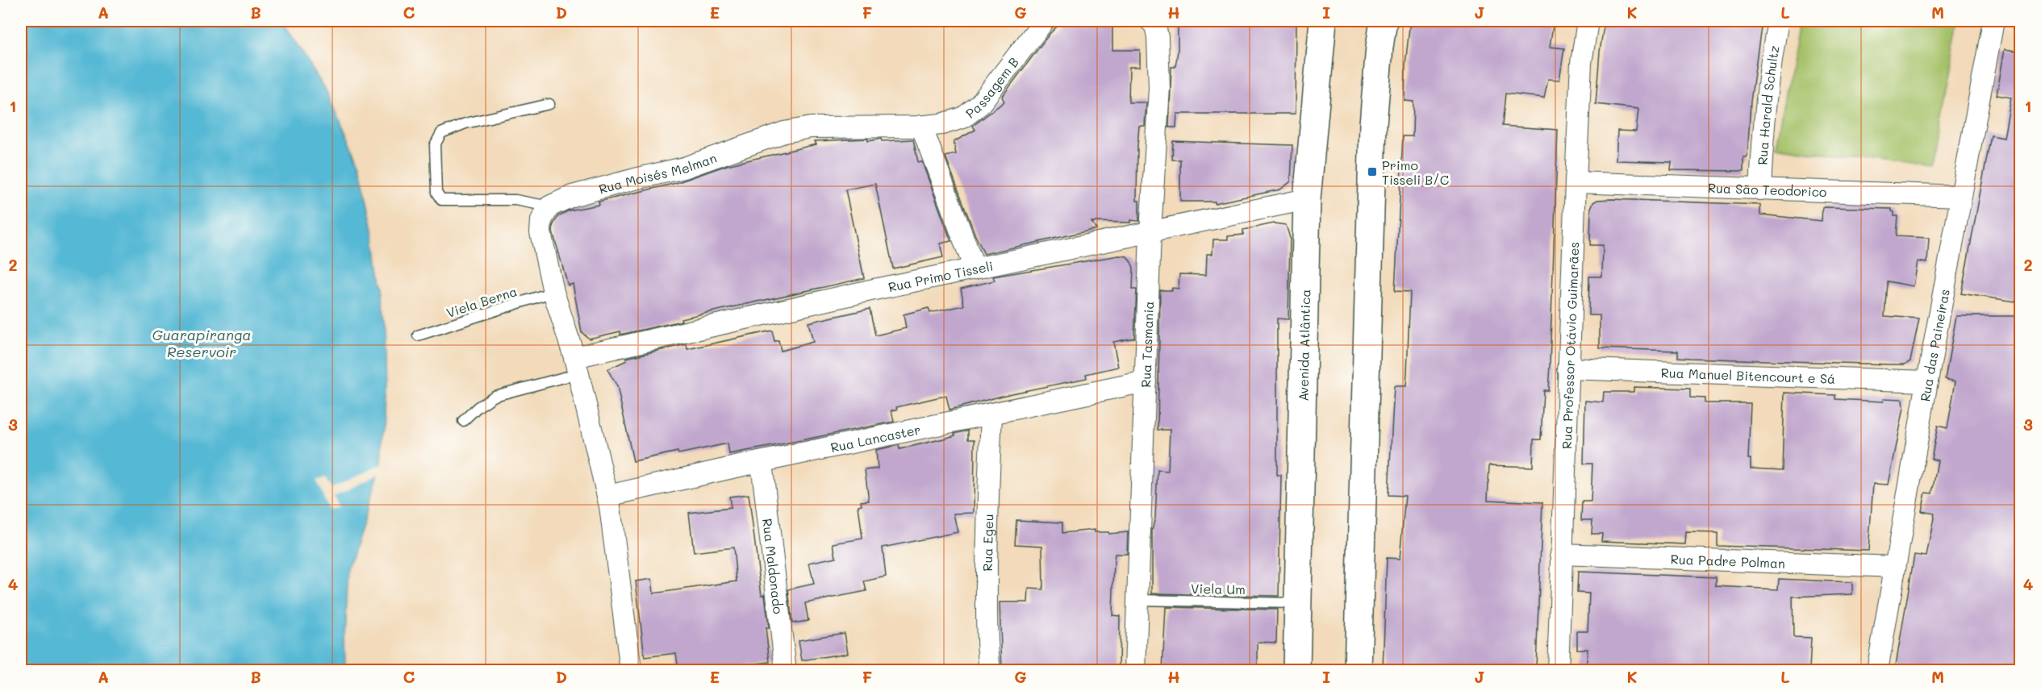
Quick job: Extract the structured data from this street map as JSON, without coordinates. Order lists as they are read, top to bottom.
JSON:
{
  "streets": {
    "main road": ["Avenida Atlântica"],
    "street": [
      "Passagem B",
      "Rua Harald Schultz",
      "Rua Moisés Melman",
      "Rua São Teodorico",
      "Rua Primo Tisseli",
      "Rua Tasmania",
      "Rua Professor Otávio Guimarães",
      "Rua das Paineiras",
      "Rua Manuel Bitencourt e Sá",
      "Rua Lancaster",
      "Rua Egeu",
      "Rua Padre Polman",
      "Rua Maldonado"
    ],
    "lane": ["Viela Berna", "Viela Um"]
  },
  "crossings": [
    ["Passagem B", "Rua Moisés Melman"],
    ["Rua Harald Schultz", "Rua São Teodorico"],
    ["Rua São Teodorico", "Rua Professor Otávio Guimarães"],
    ["Rua São Teodorico", "Rua das Paineiras"],
    ["Rua Primo Tisseli", "Rua Tasmania"],
    ["Rua Primo Tisseli", "Avenida Atlântica"],
    ["Rua Tasmania", "Rua Lancaster"],
    ["Rua Tasmania", "Viela Um"],
    ["Avenida Atlântica", "Viela Um"],
    ["Rua Professor Otávio Guimarães", "Rua Manuel Bitencourt e Sá"],
    ["Rua Professor Otávio Guimarães", "Rua Padre Polman"],
    ["Rua das Paineiras", "Rua Manuel Bitencourt e Sá"],
    ["Rua das Paineiras", "Rua Padre Polman"],
    ["Rua Lancaster", "Rua Egeu"],
    ["Rua Lancaster", "Rua Maldonado"]
  ],
  "water": ["Guarapiranga Reservoir"],
  "places": {
    "transit": ["Primo Tisseli B/C"]
  },
  "grid": {
    "columns": [
      "A",
      "B",
      "C",
      "D",
      "E",
      "F",
      "G",
      "H",
      "I",
      "J",
      "K",
      "L",
      "M"
    ],
    "rows": [
      "1",
      "2",
      "3",
      "4"
    ]
  }
}
